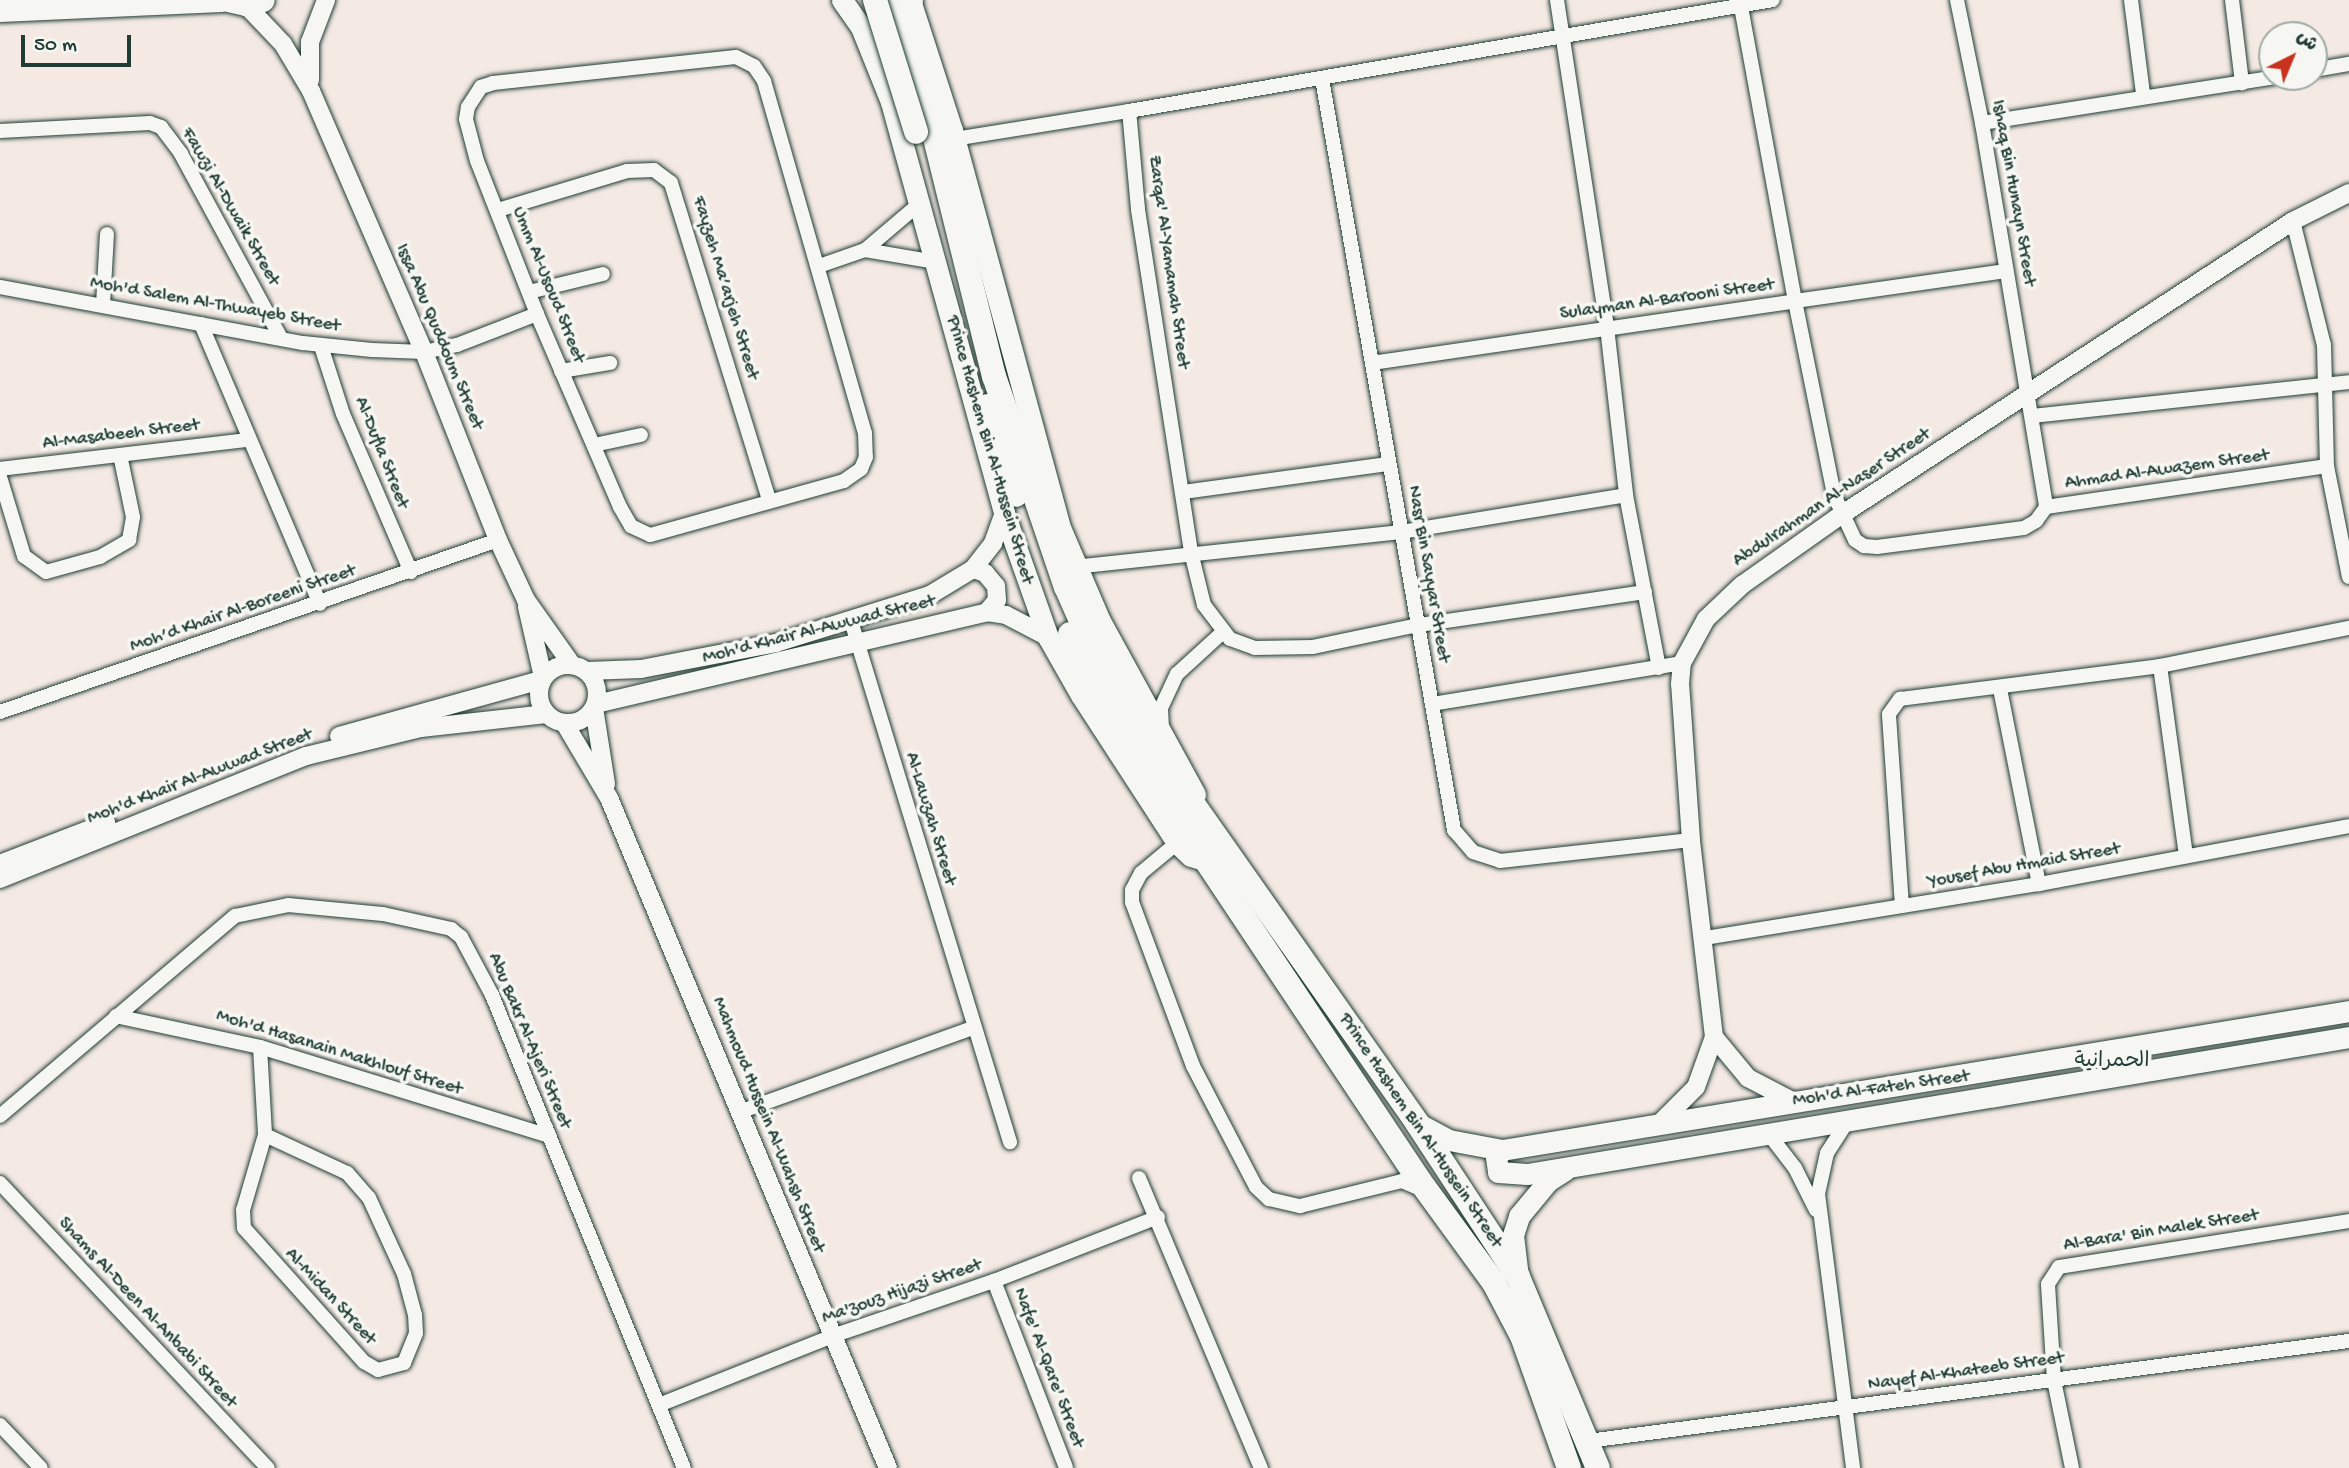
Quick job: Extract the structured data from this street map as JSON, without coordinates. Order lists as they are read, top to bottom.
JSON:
{
  "streets": {
    "highway": ["Prince Hashem Bin Al-Hussein Street"],
    "main road": ["Moh'd Al-Fateh Street"],
    "street": [
      "Ishaq Bin Hunayn Street",
      "Fawzi Al-Dwaik Street",
      "Zarqa' Al-Yamamah Street",
      "Umm Al-Usoud Street",
      "Fayzeh Ma’arjeh Street",
      "Sulayman Al-Barooni Street",
      "Moh'd Salem Al-Thwayeb Street",
      "Issa Abu Quddoum Street",
      "Al-Masabeeh Street",
      "Al-Dufla Street",
      "Ahmad Al-Awazem Street",
      "Abdulrahman Al-Naser Street",
      "Nasr Bin Sayyar Street",
      "Moh’d Khair Al-Boreeni Street",
      "Moh'd Khair Al-Awwad Street",
      "Al-Lawzah Street",
      "Yousef Abu Hmaid Street",
      "Abu Bakr Al-Ajeri Street",
      "Moh'd Hasanain Makhlouf Street",
      "Mahmoud Hussein Al-Wahsh Street",
      "Al-Bara' Bin Malek Street",
      "Ma'zouz Hijazi Street",
      "Al-Midan Street",
      "Shams Al-Deen Al-Anbabi Street",
      "Nafe' Al-Qare' Street",
      "Nayef Al-Khateeb Street"
    ]
  },
  "crossings": [
    ["Ishaq Bin Hunayn Street", "Ahmad Al-Awazem Street"],
    ["Ishaq Bin Hunayn Street", "Abdulrahman Al-Naser Street"],
    ["Fawzi Al-Dwaik Street", "Moh'd Salem Al-Thwayeb Street"],
    ["Umm Al-Usoud Street", "Fayzeh Ma’arjeh Street"],
    ["Umm Al-Usoud Street", "Moh'd Salem Al-Thwayeb Street"],
    ["Sulayman Al-Barooni Street", "Nasr Bin Sayyar Street"],
    ["Moh'd Salem Al-Thwayeb Street", "Issa Abu Quddoum Street"],
    ["Moh'd Salem Al-Thwayeb Street", "Al-Dufla Street"],
    ["Issa Abu Quddoum Street", "Moh’d Khair Al-Boreeni Street"],
    ["Issa Abu Quddoum Street", "Moh'd Khair Al-Awwad Street"],
    ["Issa Abu Quddoum Street", "Mahmoud Hussein Al-Wahsh Street"],
    ["Prince Hashem Bin Al-Hussein Street", "Moh'd Khair Al-Awwad Street"],
    ["Prince Hashem Bin Al-Hussein Street", "Moh'd Al-Fateh Street"],
    ["Prince Hashem Bin Al-Hussein Street", "Nayef Al-Khateeb Street"],
    ["Al-Dufla Street", "Moh’d Khair Al-Boreeni Street"],
    ["Ahmad Al-Awazem Street", "Abdulrahman Al-Naser Street"],
    ["Abdulrahman Al-Naser Street", "Nasr Bin Sayyar Street"],
    ["Abdulrahman Al-Naser Street", "Yousef Abu Hmaid Street"],
    ["Abdulrahman Al-Naser Street", "Moh'd Al-Fateh Street"],
    ["Moh'd Khair Al-Awwad Street", "Al-Lawzah Street"],
    ["Moh'd Khair Al-Awwad Street", "Mahmoud Hussein Al-Wahsh Street"],
    ["Abu Bakr Al-Ajeri Street", "Moh'd Hasanain Makhlouf Street"],
    ["Abu Bakr Al-Ajeri Street", "Ma'zouz Hijazi Street"],
    ["Moh'd Hasanain Makhlouf Street", "Al-Midan Street"],
    ["Mahmoud Hussein Al-Wahsh Street", "Ma'zouz Hijazi Street"],
    ["Al-Bara' Bin Malek Street", "Nayef Al-Khateeb Street"],
    ["Ma'zouz Hijazi Street", "Nafe' Al-Qare' Street"]
  ],
  "districts": ["الحمرانية"],
  "scale_bar": "50 m",
  "north": "top right"
}
